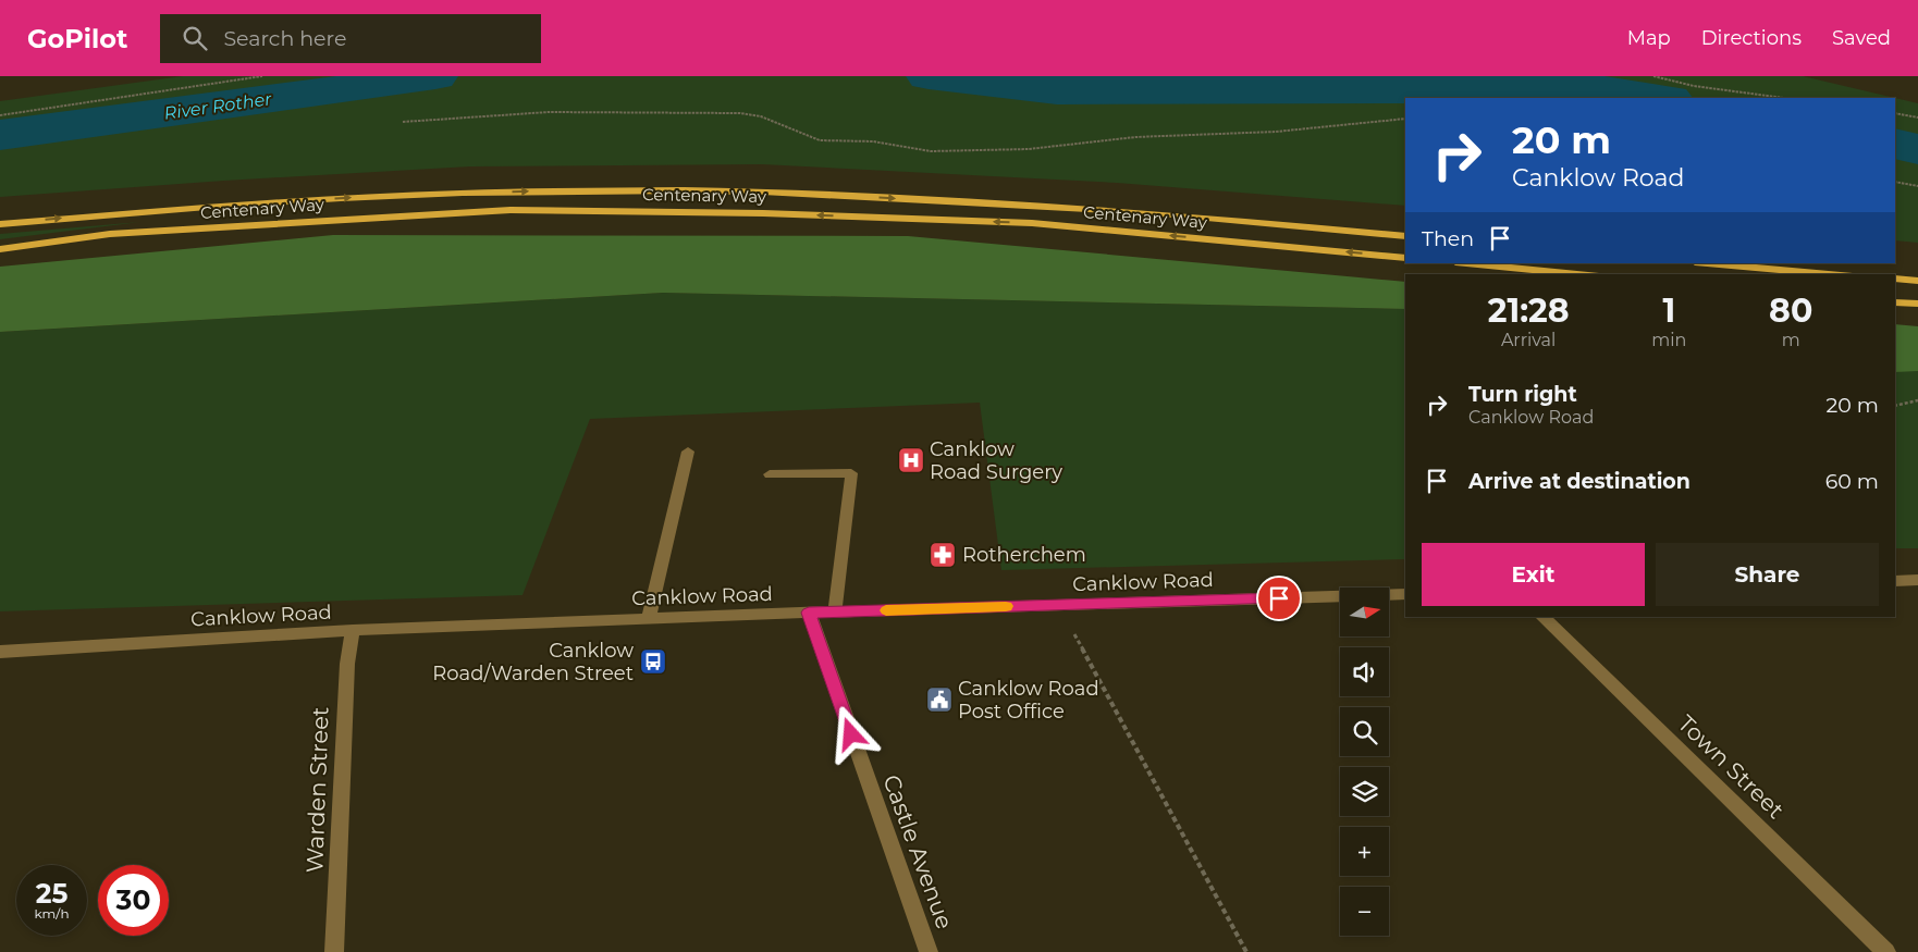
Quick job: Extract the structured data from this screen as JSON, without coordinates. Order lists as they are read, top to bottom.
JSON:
{
  "streets": {
    "main road": ["Centenary Way"],
    "street": [
      "Canklow Road",
      "Town Street",
      "Warden Street",
      "Castle Avenue"
    ]
  },
  "crossings": [
    ["Canklow Road", "Warden Street"],
    ["Canklow Road", "Castle Avenue"]
  ],
  "water": ["River Rother"],
  "places": {
    "hospital": ["Canklow Road Surgery"],
    "pharmacy": ["Rotherchem"],
    "bus stop": ["Canklow Road/Warden Street"],
    "public building": ["Canklow Road Post Office"]
  },
  "north": "right",
  "page": {
    "header": "GoPilot",
    "search": "Search here",
    "nav": ["Map", "Directions", "Saved"],
    "turn": ["20 m", "Canklow Road"],
    "then": "Then",
    "eta": [
      "21:28",
      "Arrival",
      "1",
      "min",
      "80",
      "m"
    ],
    "list": [
      {
        "name": "Turn right",
        "note": "Canklow Road",
        "value": "20 m"
      },
      {
        "name": "Arrive at destination",
        "value": "60 m"
      }
    ],
    "buttons": ["Exit", "Share"],
    "map_buttons": ["+", "−"],
    "speed": "25 km/h",
    "limit": "30"
  }
}
